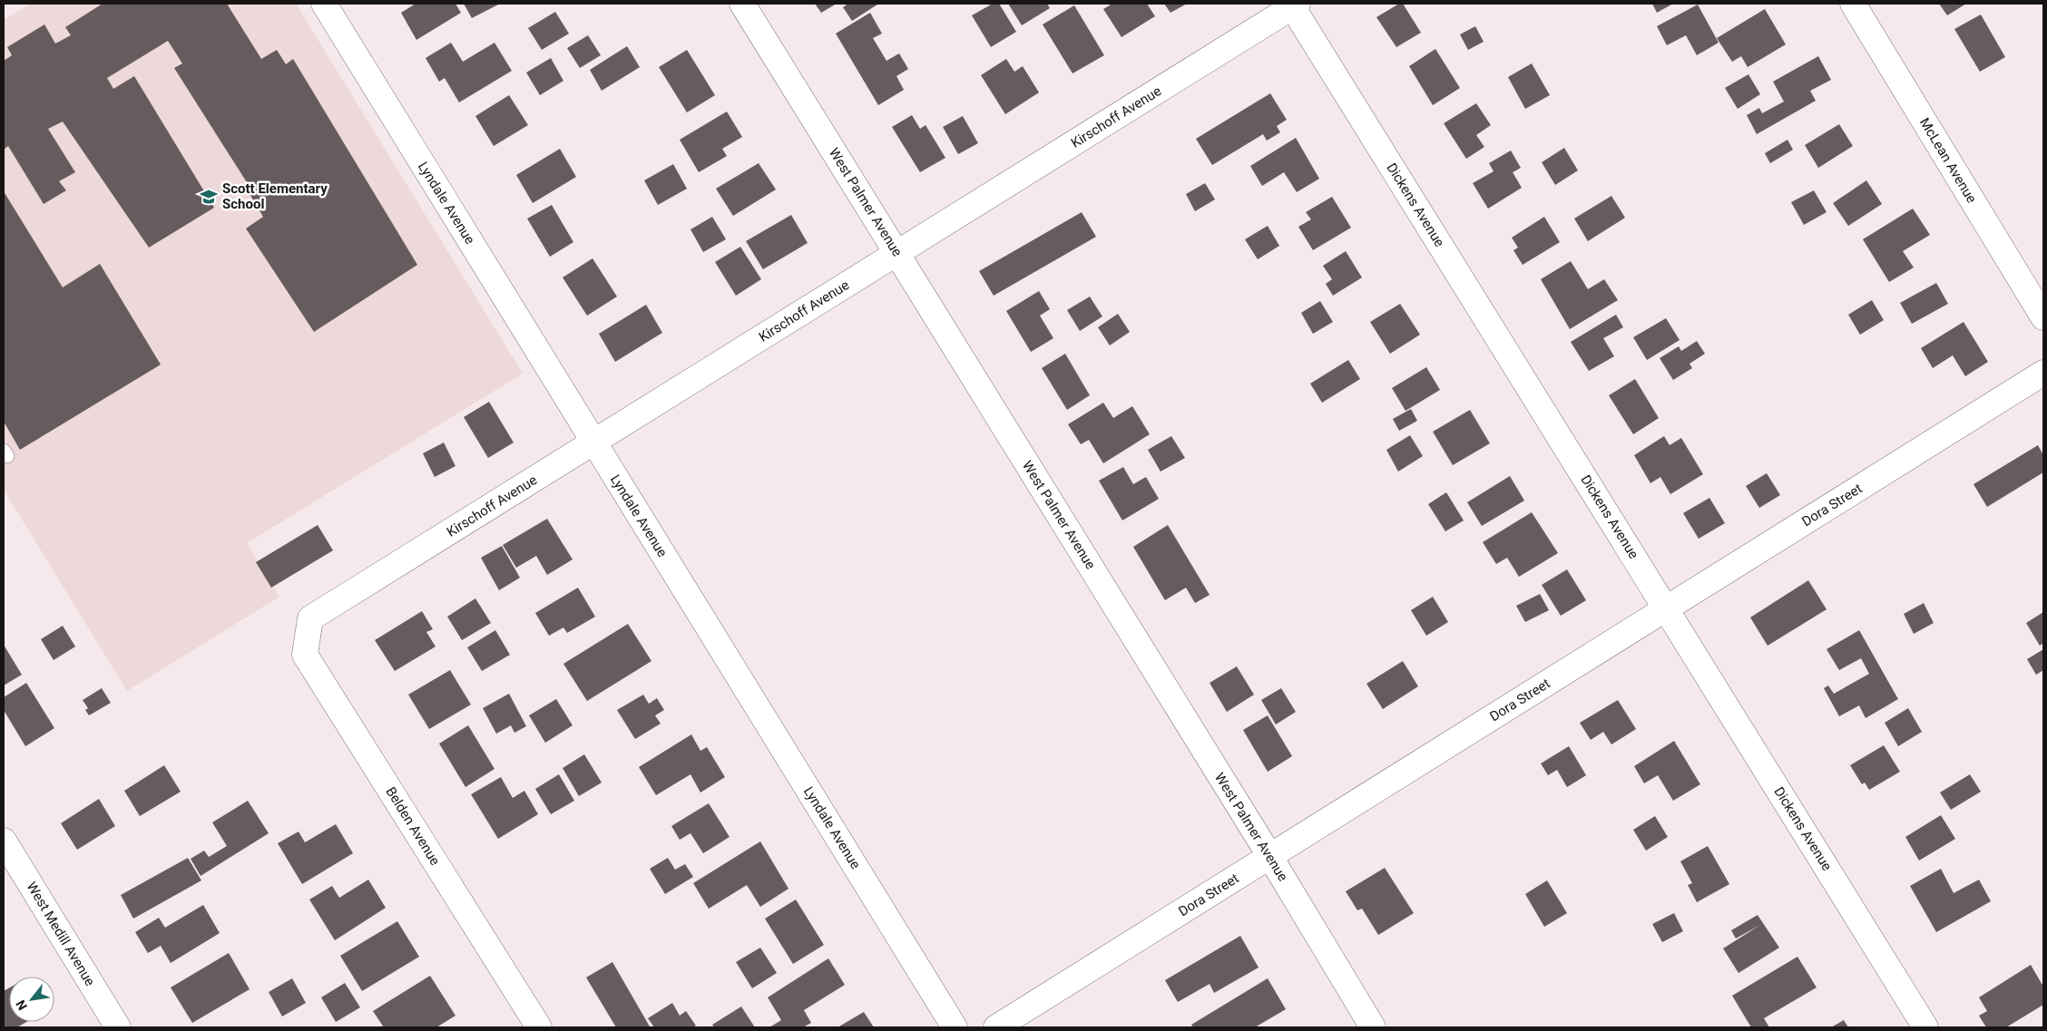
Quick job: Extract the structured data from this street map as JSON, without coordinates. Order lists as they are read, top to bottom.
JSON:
{
  "streets": {
    "street": [
      "Kirschoff Avenue",
      "McLean Avenue",
      "West Palmer Avenue",
      "Lyndale Avenue",
      "Dickens Avenue",
      "Dora Street",
      "Belden Avenue",
      "West Medill Avenue"
    ]
  },
  "crossings": [
    ["Kirschoff Avenue", "West Palmer Avenue"],
    ["Kirschoff Avenue", "Lyndale Avenue"],
    ["Kirschoff Avenue", "Dickens Avenue"],
    ["Kirschoff Avenue", "Belden Avenue"],
    ["West Palmer Avenue", "Dora Street"],
    ["Dickens Avenue", "Dora Street"]
  ],
  "places": {
    "school or university": ["Scott Elementary School"]
  },
  "north": "bottom left"
}
